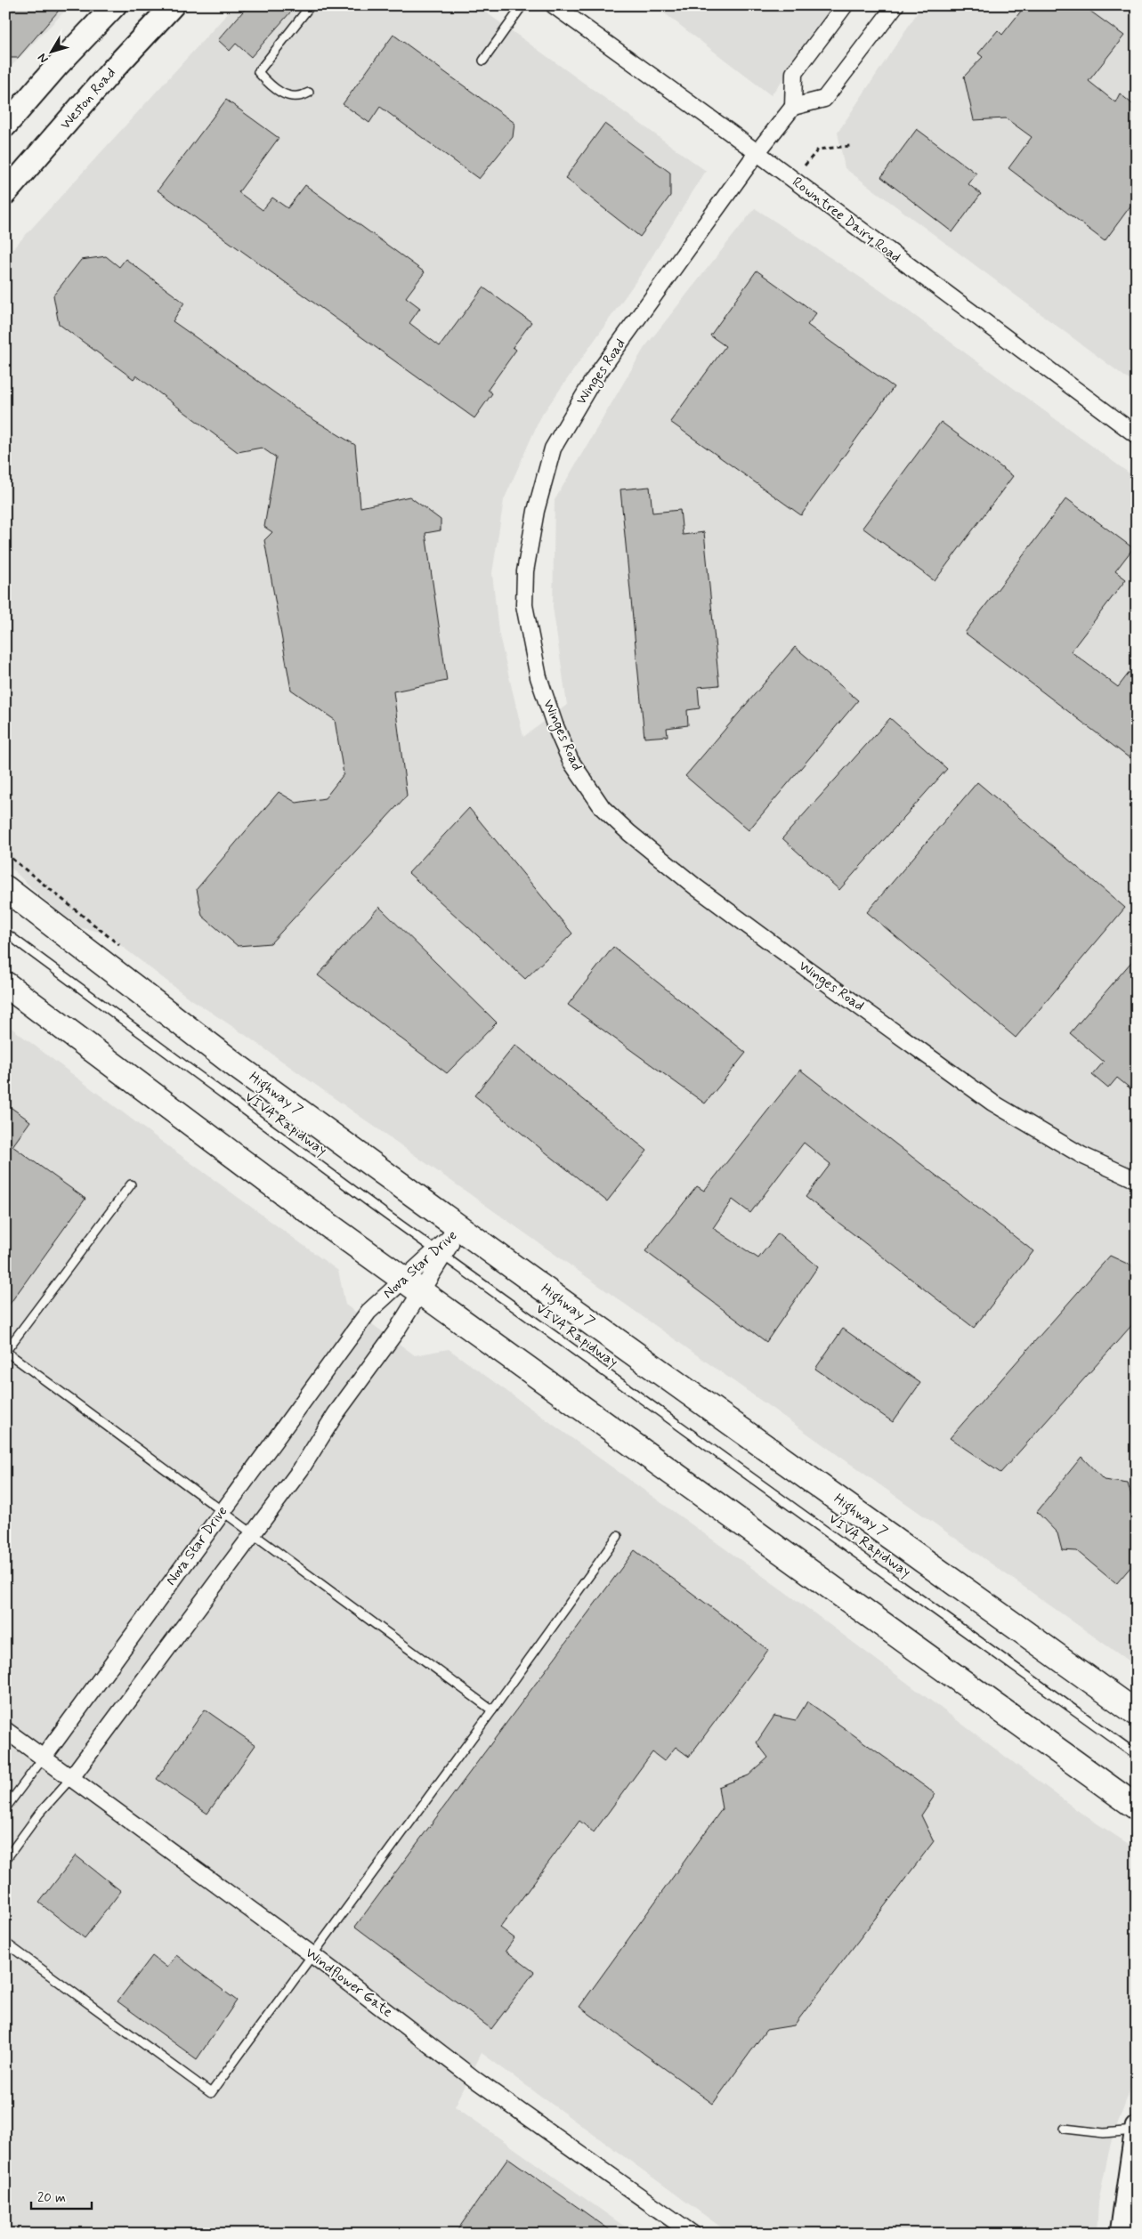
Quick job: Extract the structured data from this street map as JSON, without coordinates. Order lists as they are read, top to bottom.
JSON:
{
  "streets": {
    "main road": ["Weston Road", "Highway 7"],
    "street": [
      "Rowntree Dairy Road",
      "Winges Road",
      "Nova Star Drive",
      "Windflower Gate"
    ],
    "lane": ["VIVA Rapidway"]
  },
  "crossings": [
    ["Rowntree Dairy Road", "Winges Road"],
    ["Highway 7", "Nova Star Drive"],
    ["VIVA Rapidway", "Nova Star Drive"],
    ["Nova Star Drive", "Windflower Gate"]
  ],
  "scale_bar": "20 m",
  "north": "bottom left"
}
